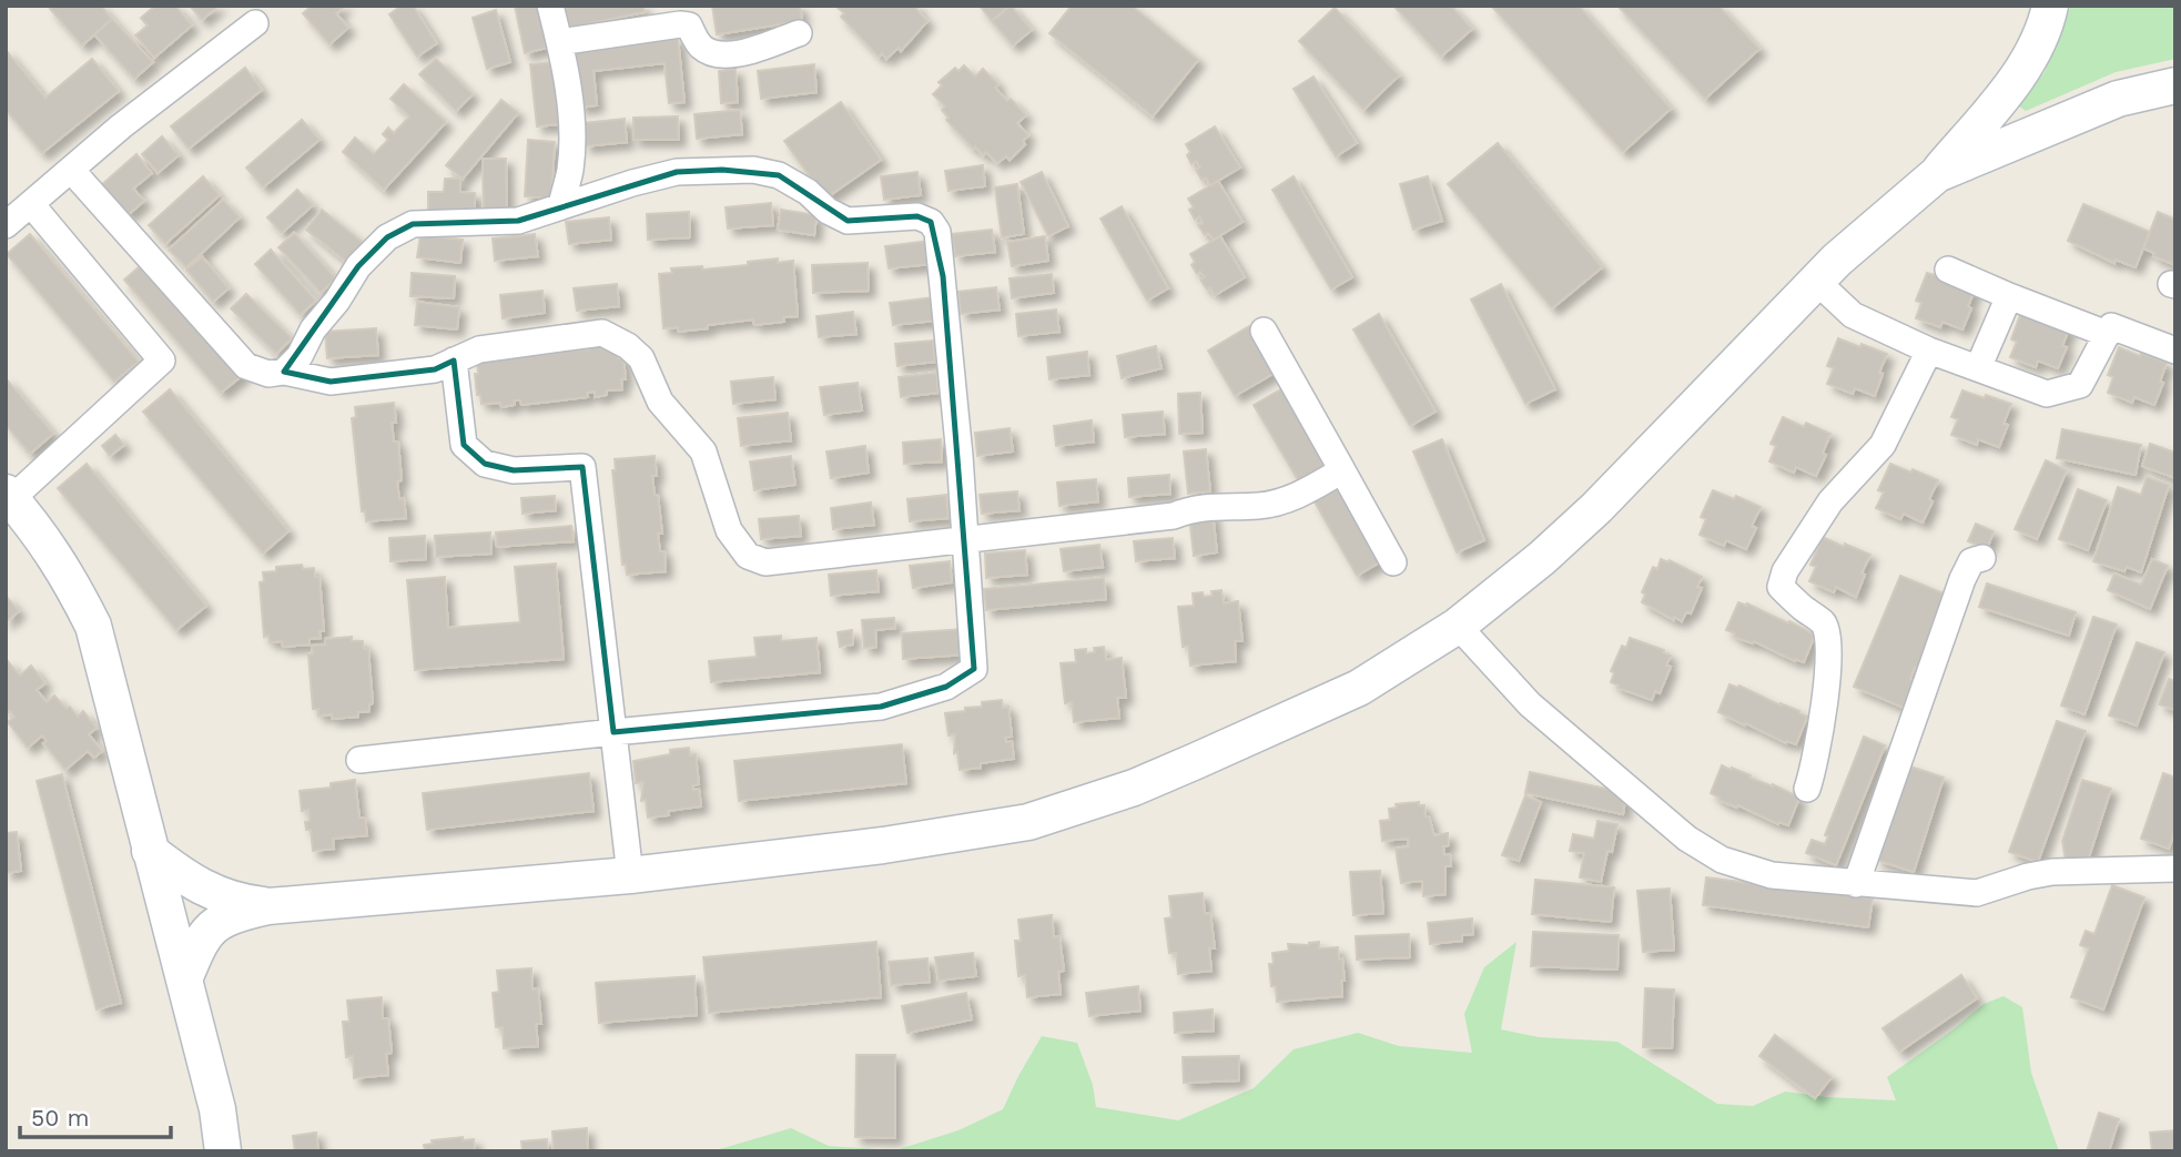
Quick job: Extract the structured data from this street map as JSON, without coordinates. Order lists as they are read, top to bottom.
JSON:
{
  "scale_bar": "50 m"
}
